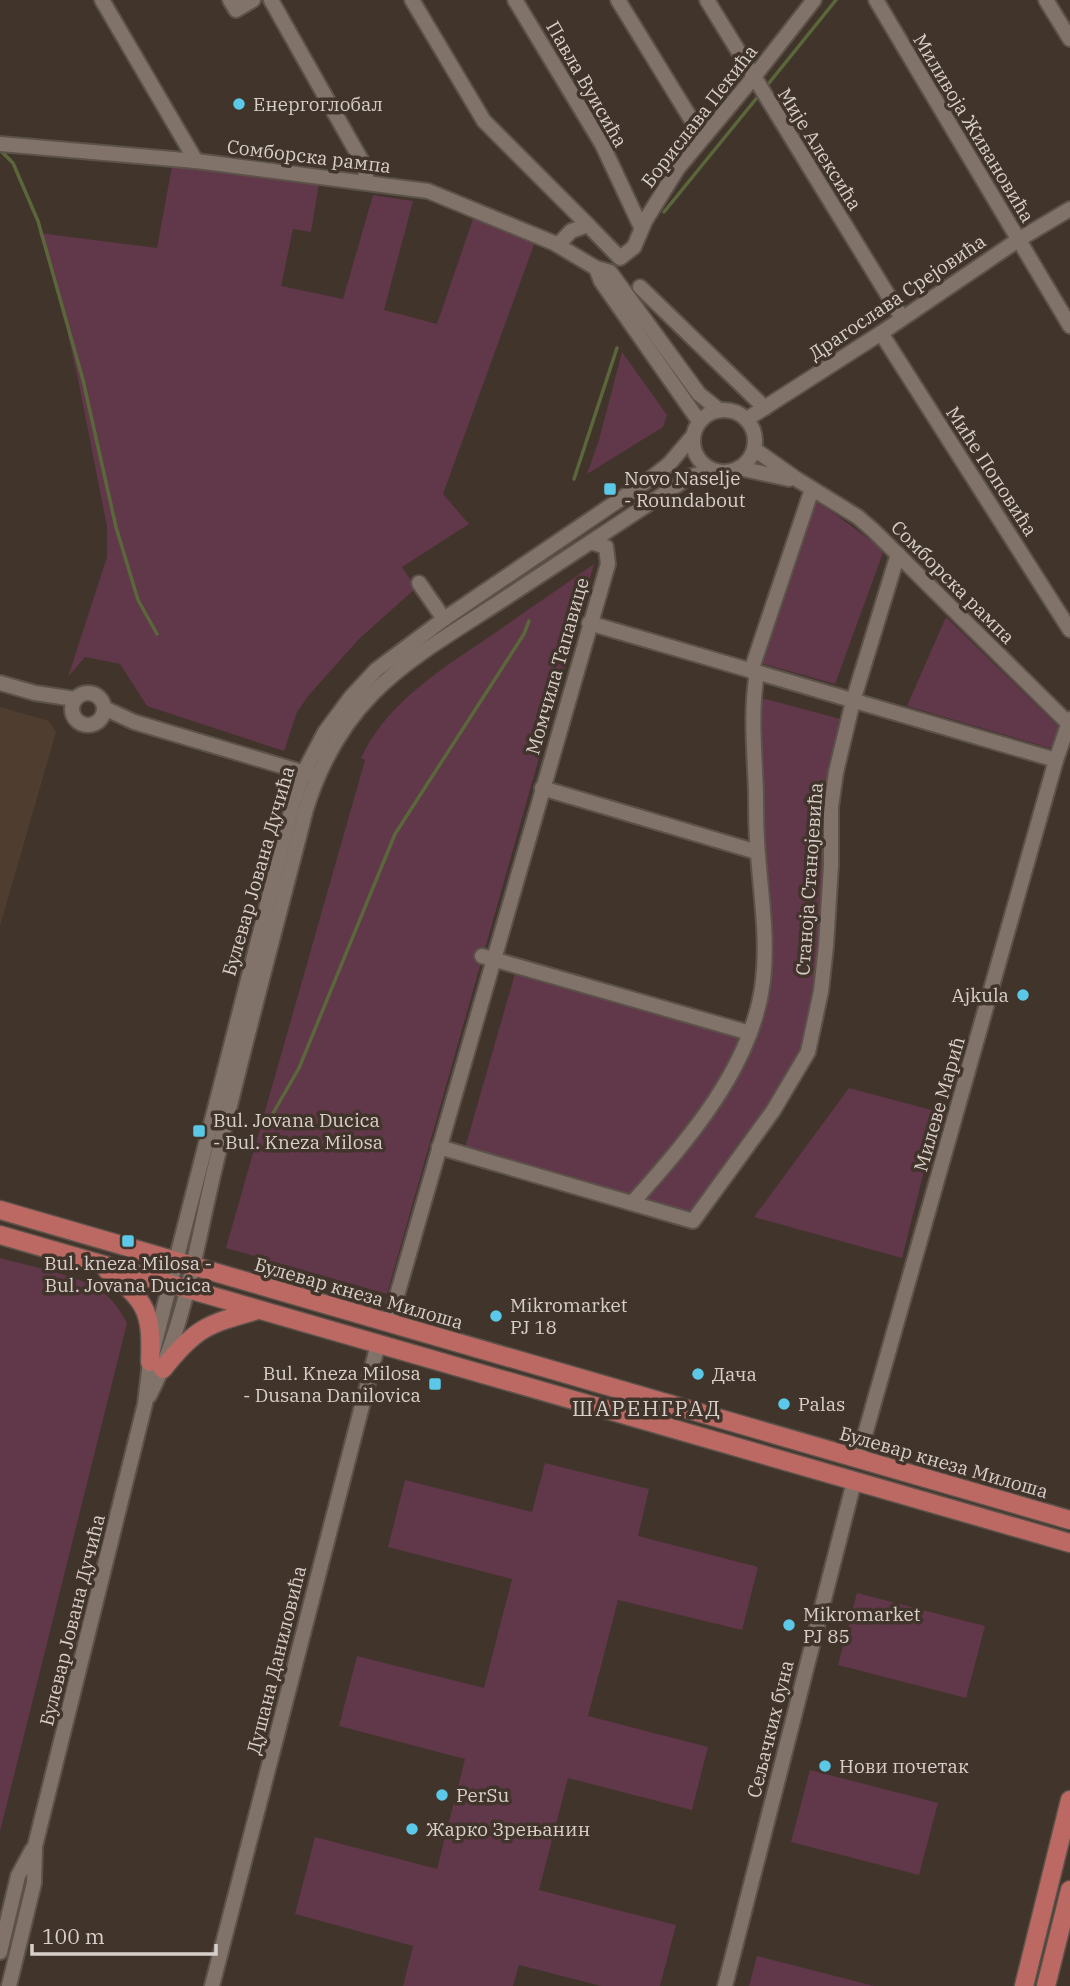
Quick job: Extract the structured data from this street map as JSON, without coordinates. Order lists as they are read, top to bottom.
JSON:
{
  "streets": {
    "main road": ["Булевар кнеза Милоша"],
    "street": [
      "Павла Вуисића",
      "Борислава Пекића",
      "Миливоја Живановића",
      "Мије Алексића",
      "Сомборска рампа",
      "Драгослава Срејовића",
      "Миће Поповића",
      "Момчила Тапавице",
      "Булевар Јована Дучића",
      "Станоја Станојевића",
      "Милеве Марић",
      "Душана Даниловића",
      "Сељачких буна"
    ]
  },
  "crossings": [
    ["Павла Вуисића", "Борислава Пекића"],
    ["Борислава Пекића", "Мије Алексића"],
    ["Миливоја Живановића", "Драгослава Срејовића"],
    ["Мије Алексића", "Драгослава Срејовића"],
    ["Сомборска рампа", "Драгослава Срејовића"],
    ["Сомборска рампа", "Булевар Јована Дучића"],
    ["Сомборска рампа", "Станоја Станојевића"],
    ["Сомборска рампа", "Милеве Марић"],
    ["Драгослава Срејовића", "Миће Поповића"],
    ["Драгослава Срејовића", "Булевар Јована Дучића"],
    ["Момчила Тапавице", "Булевар Јована Дучића"],
    ["Момчила Тапавице", "Булевар кнеза Милоша"],
    ["Булевар Јована Дучића", "Булевар кнеза Милоша"],
    ["Милеве Марић", "Булевар кнеза Милоша"]
  ],
  "districts": ["ШАРЕНГРАД"],
  "places": {
    "other": [
      "Енергоглобал",
      "Ajkula",
      "Mikromarket PJ 18",
      "Дача",
      "Palas",
      "Mikromarket PJ 85",
      "Нови почетак",
      "PerSu",
      "Жарко Зрењанин"
    ],
    "transit": [
      "Novo Naselje - Roundabout",
      "Bul. Jovana Ducica - Bul. Kneza Milosa",
      "Bul. kneza Milosa - Bul. Jovana Ducica",
      "Bul. Kneza Milosa - Dusana Danilovica"
    ]
  },
  "scale_bar": "100 m"
}
